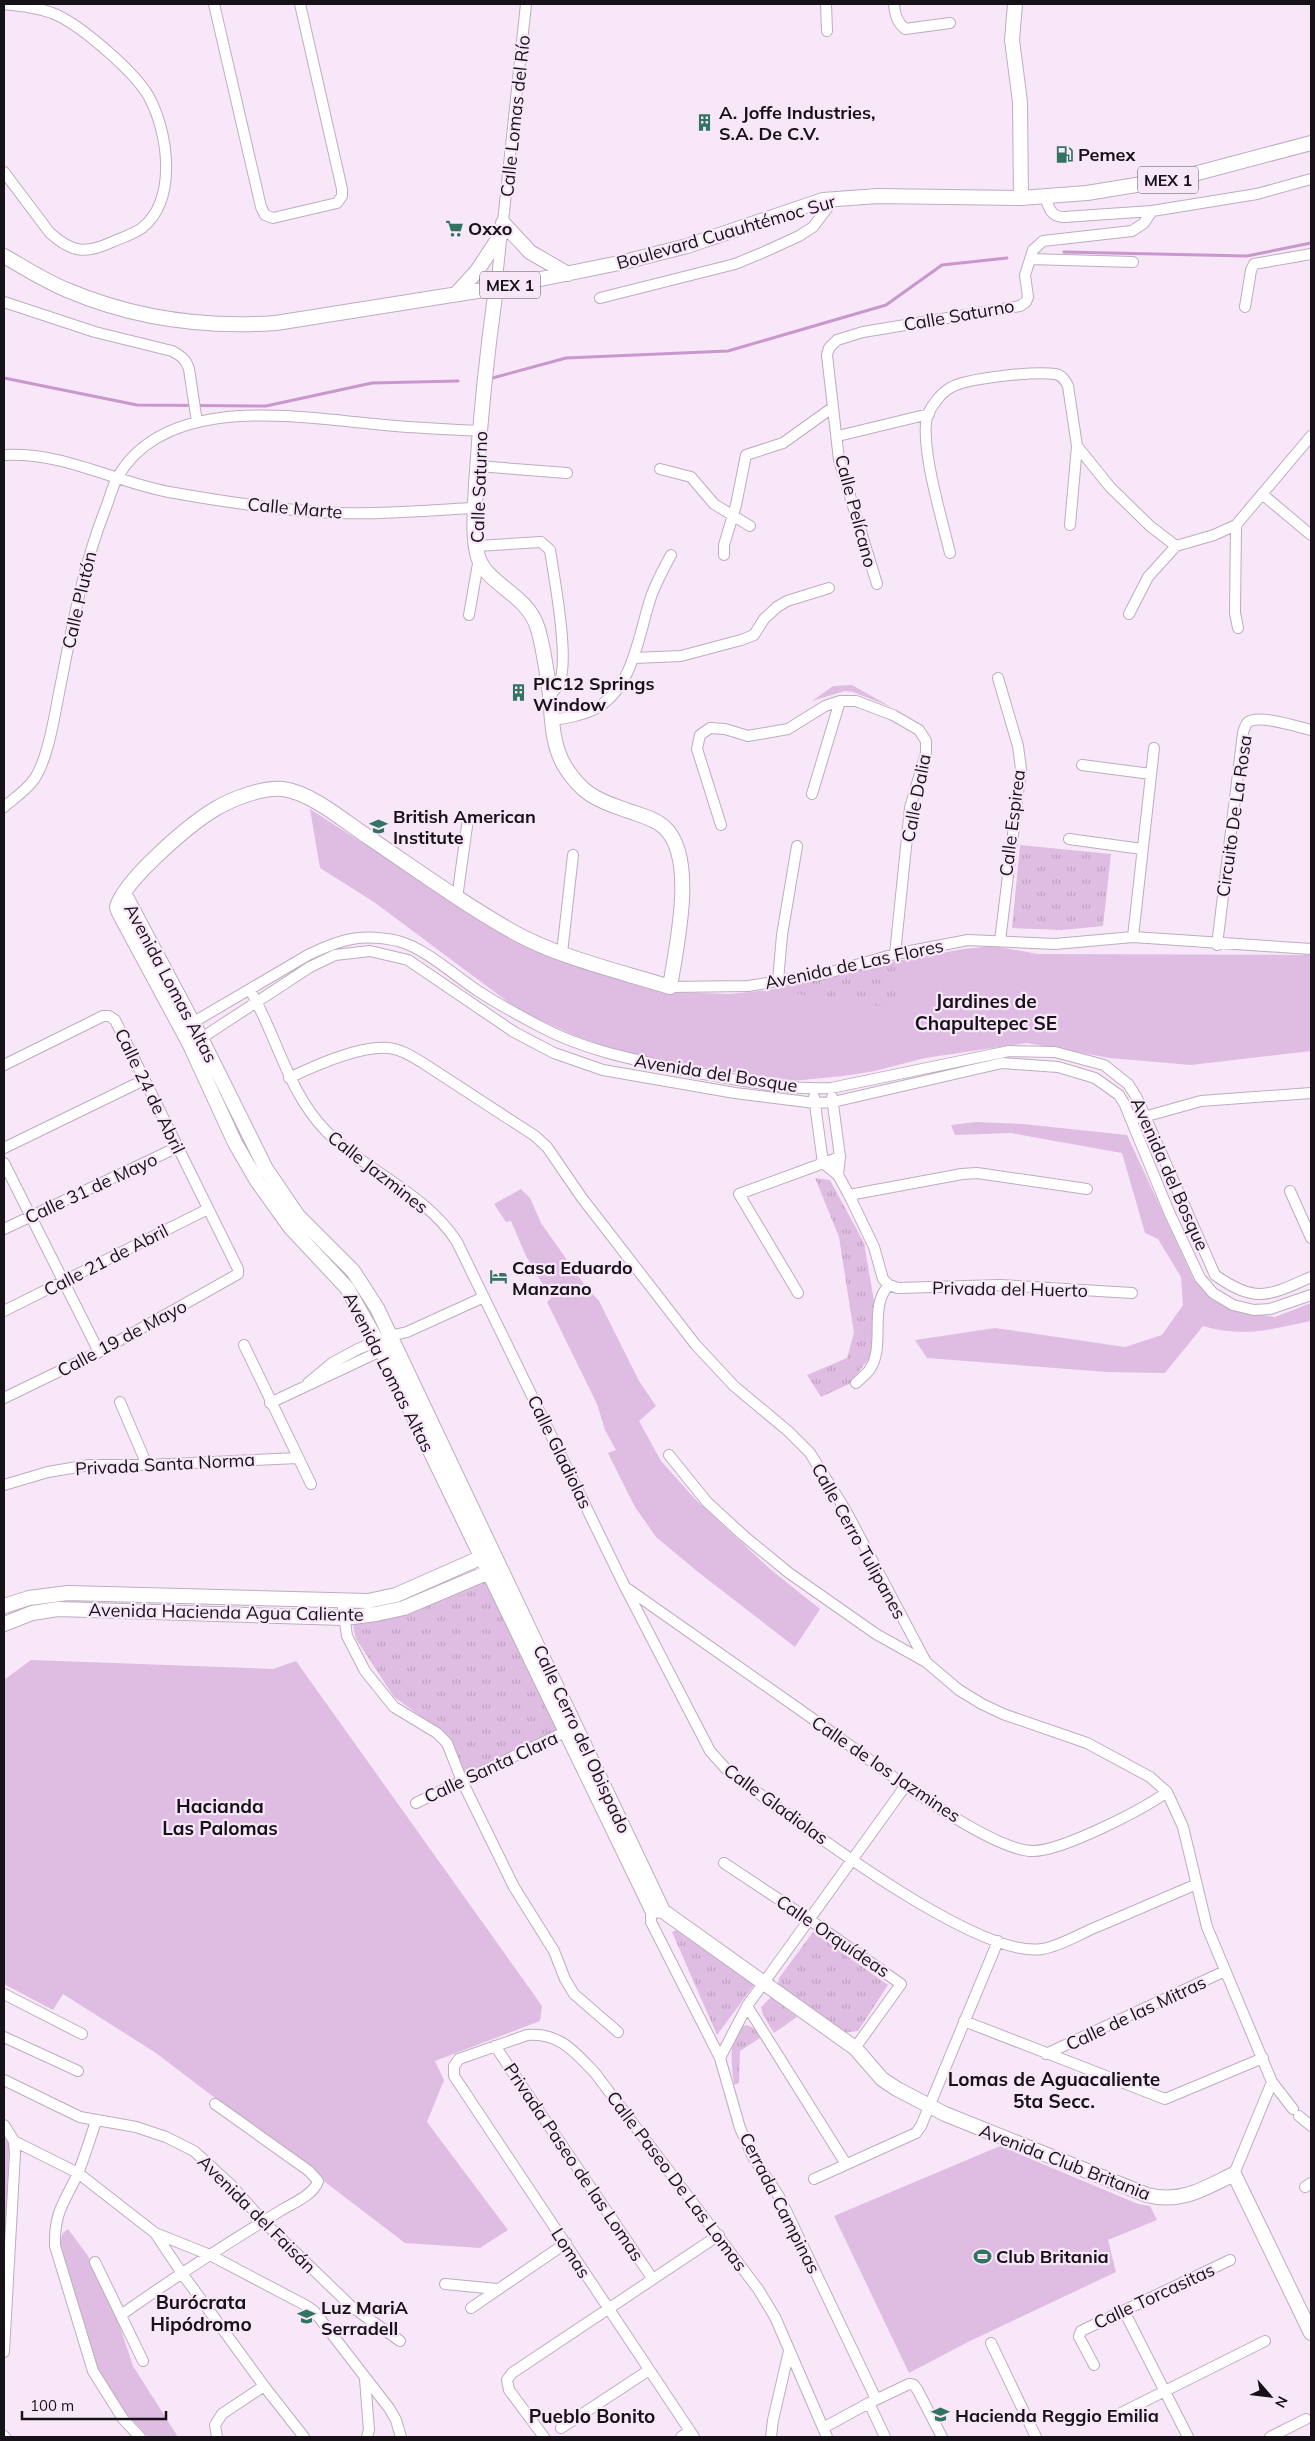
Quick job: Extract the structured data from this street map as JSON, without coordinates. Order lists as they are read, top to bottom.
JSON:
{
  "streets": {
    "main road": [
      "MEX 1",
      "Boulevard Cuauhtémoc Sur",
      "Calle Saturno",
      "Avenida de Las Flores",
      "Avenida Lomas Altas",
      "Avenida Hacienda Agua Caliente",
      "Calle Cerro del Obispado",
      "Avenida Club Britania"
    ],
    "street": [
      "Calle Lomas del Río",
      "Calle Marte",
      "Calle Pelícano",
      "Calle Plutón",
      "Calle Dalia",
      "Circuito De La Rosa",
      "Calle Espirea",
      "Avenida del Bosque",
      "Calle 24 de Abril",
      "Calle Jazmines",
      "Calle 31 de Mayo",
      "Calle 21 de Abril",
      "Privada del Huerto",
      "Calle 19 de Mayo",
      "Calle Gladiolas",
      "Privada Santa Norma",
      "Calle Cerro Tulipanes",
      "Calle Santa Clara",
      "Calle de los Jazmines",
      "Calle Orquídeas",
      "Calle de las Mitras",
      "Privada Paseo de las Lomas",
      "Calle Paseo De Las Lomas",
      "Cerrada Campinas",
      "Avenida del Faisán",
      "Lomas",
      "Calle Torcasitas"
    ]
  },
  "crossings": [
    ["Calle Lomas del Río", "Boulevard Cuauhtémoc Sur"],
    ["Calle Lomas del Río", "Calle Saturno"],
    ["Boulevard Cuauhtémoc Sur", "Calle Saturno"],
    ["Calle Saturno", "Calle Marte"],
    ["Calle Saturno", "Calle Pelícano"],
    ["Calle Saturno", "Calle Plutón"],
    ["Calle Saturno", "Avenida de Las Flores"],
    ["Calle Marte", "Calle Plutón"],
    ["Calle Dalia", "Avenida de Las Flores"],
    ["Circuito De La Rosa", "Avenida de Las Flores"],
    ["Calle Espirea", "Avenida de Las Flores"],
    ["Avenida de Las Flores", "Avenida Lomas Altas"],
    ["Avenida Lomas Altas", "Avenida del Bosque"],
    ["Avenida Lomas Altas", "Avenida Hacienda Agua Caliente"],
    ["Avenida Lomas Altas", "Calle Cerro del Obispado"],
    ["Avenida del Bosque", "Calle Jazmines"],
    ["Calle 24 de Abril", "Calle 31 de Mayo"],
    ["Calle 24 de Abril", "Calle 21 de Abril"],
    ["Calle 24 de Abril", "Calle 19 de Mayo"],
    ["Calle Jazmines", "Calle Gladiolas"],
    ["Calle Jazmines", "Calle Cerro Tulipanes"],
    ["Calle Gladiolas", "Calle de los Jazmines"],
    ["Avenida Hacienda Agua Caliente", "Calle Cerro del Obispado"],
    ["Calle Cerro del Obispado", "Calle Santa Clara"],
    ["Calle Cerro del Obispado", "Avenida Club Britania"],
    ["Calle Cerro del Obispado", "Cerrada Campinas"],
    ["Calle Orquídeas", "Avenida Club Britania"],
    ["Privada Paseo de las Lomas", "Calle Paseo De Las Lomas"],
    ["Calle Paseo De Las Lomas", "Lomas"]
  ],
  "districts": [
    "Jardines de Chapultepec SE",
    "Hacianda Las Palomas",
    "Lomas de Aguacaliente 5ta Secc.",
    "Burócrata Hipódromo",
    "Pueblo Bonito"
  ],
  "places": {
    "building": ["A. Joffe Industries, S.A. De C.V.", "PIC12 Springs Window"],
    "fuel station": ["Pemex"],
    "supermarket": ["Oxxo"],
    "school or university": ["British American Institute", "Luz MariA Serradell", "Hacienda Reggio Emilia"],
    "hotel": ["Casa Eduardo Manzano"],
    "sports": ["Club Britania"]
  },
  "scale_bar": "100 m",
  "north": "bottom right"
}
